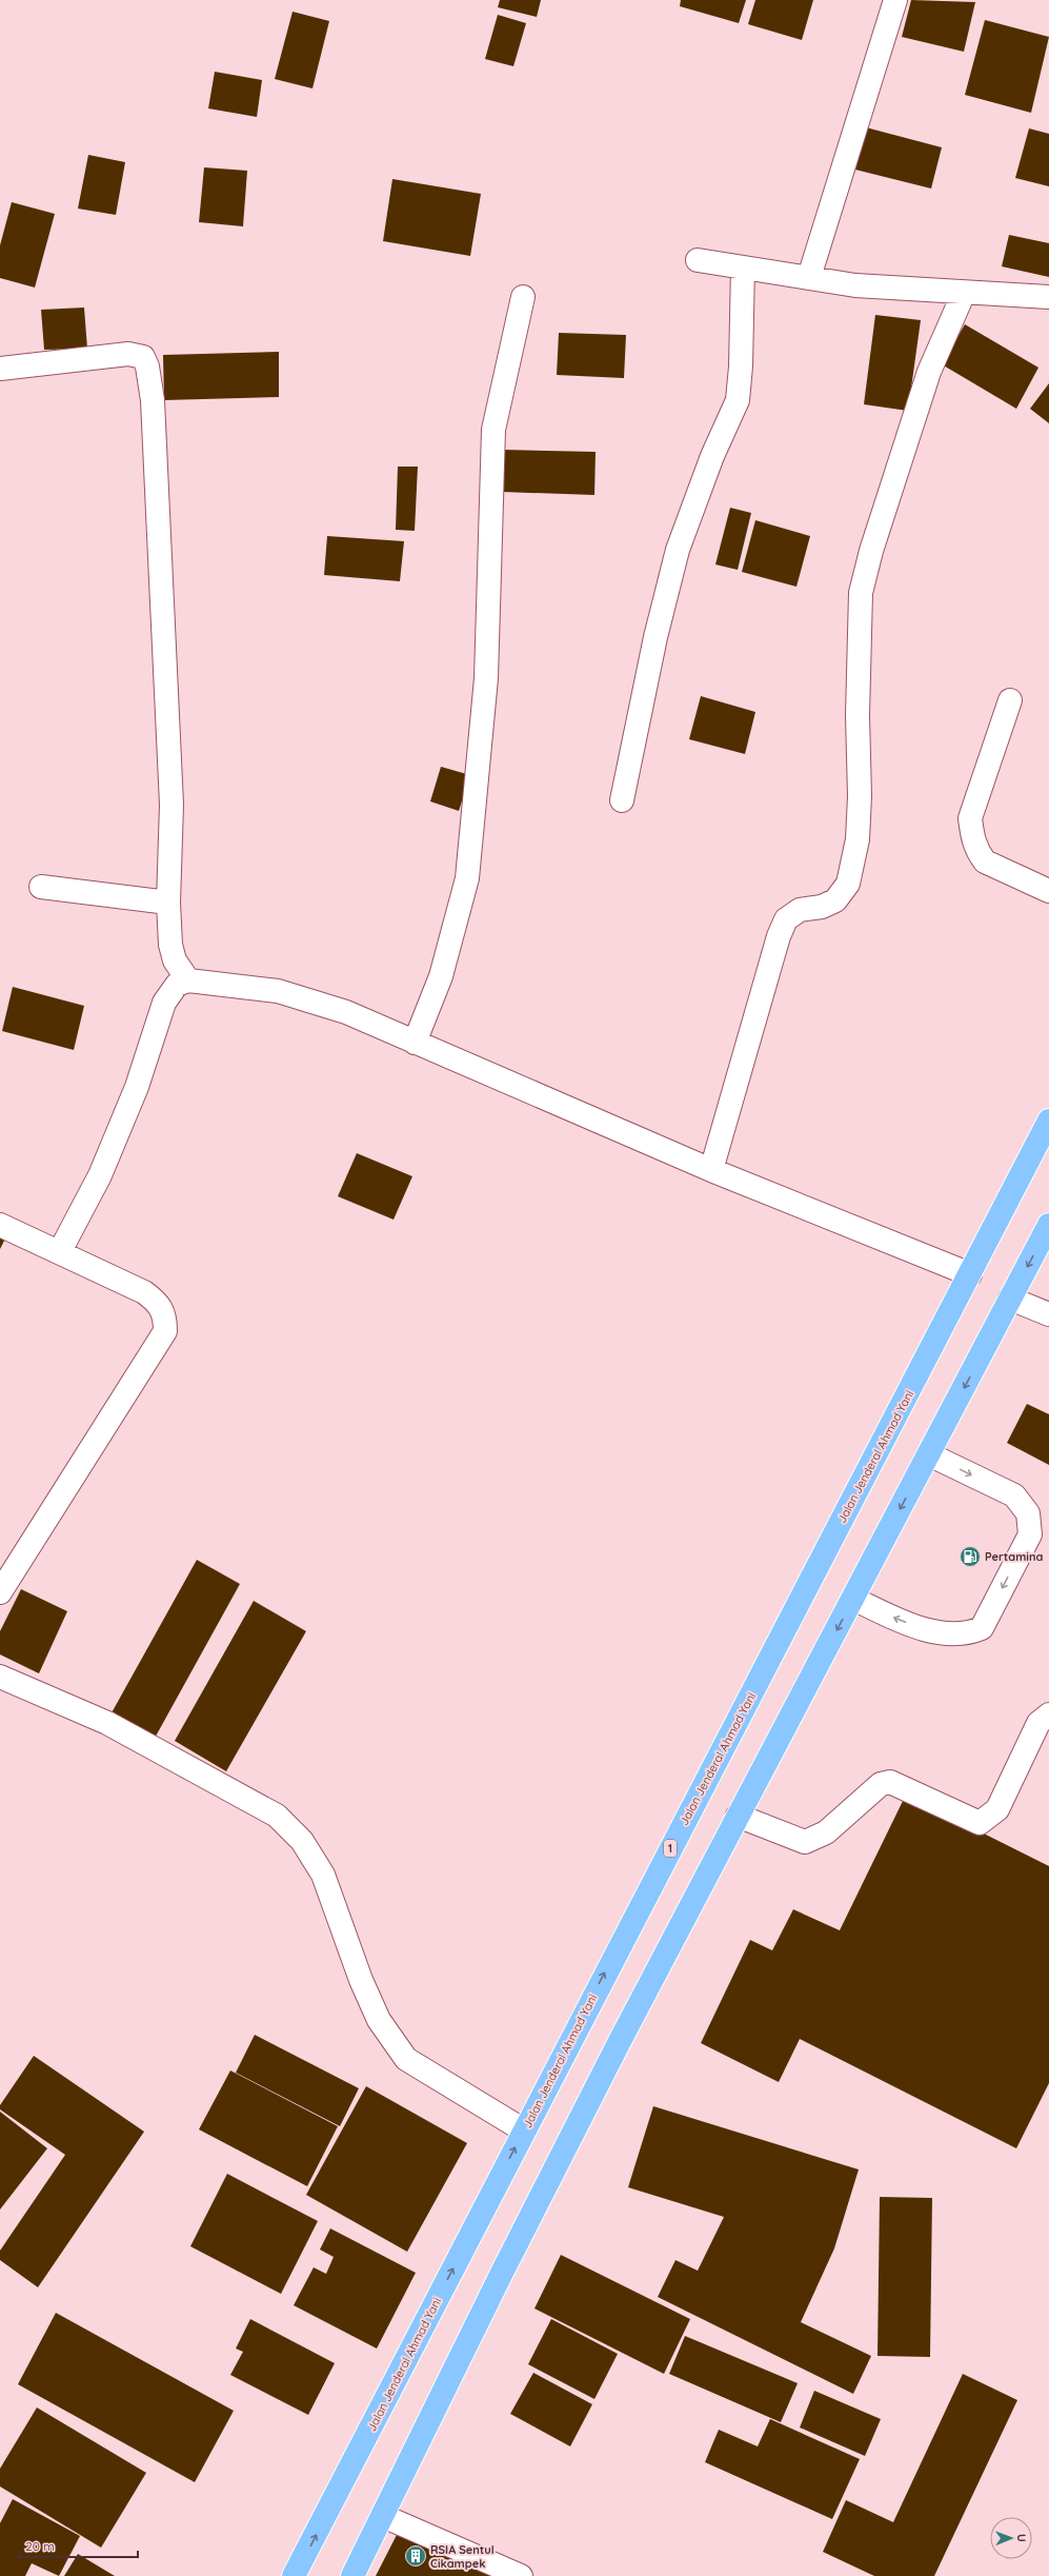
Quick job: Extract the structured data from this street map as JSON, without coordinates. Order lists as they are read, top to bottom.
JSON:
{
  "streets": {
    "highway": ["Jalan Jenderal Ahmad Yani", "1"]
  },
  "places": {
    "fuel station": ["Pertamina"],
    "building": ["RSIA Sentul Cikampek"]
  },
  "scale_bar": "20 m",
  "north": "right"
}
